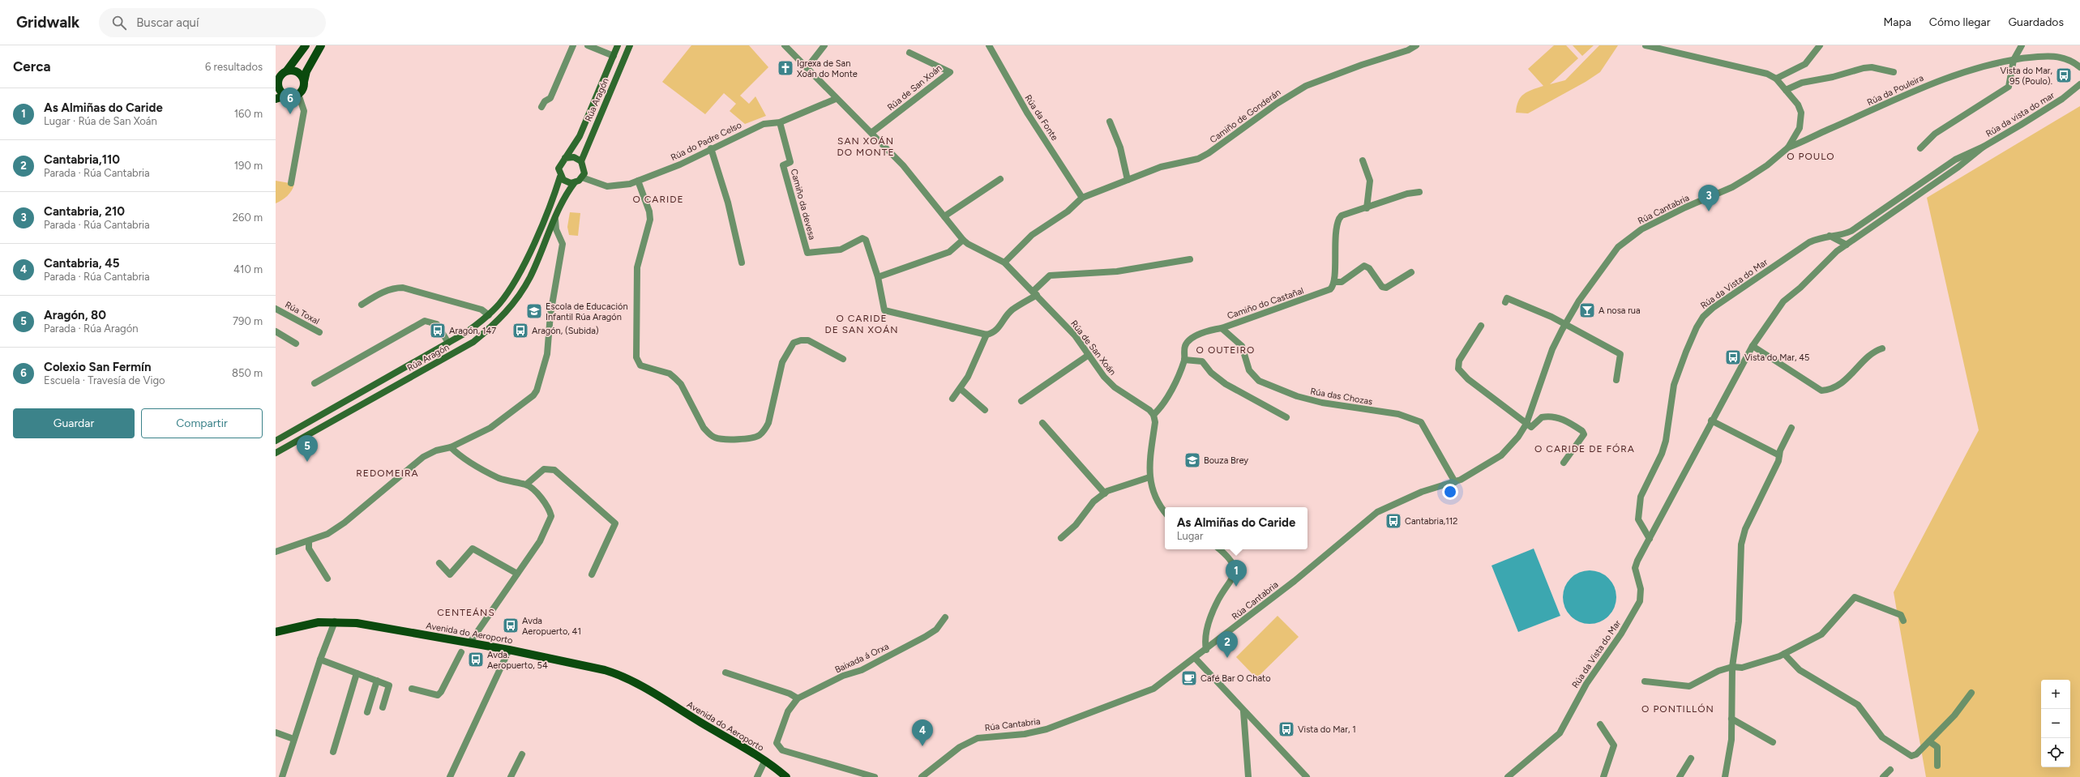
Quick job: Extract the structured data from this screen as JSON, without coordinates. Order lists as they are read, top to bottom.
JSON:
{
  "streets": {
    "main road": ["Rúa Aragón", "Avenida do Aeroporto"],
    "street": [
      "Rúa de San Xoán",
      "Rúa da Pouleira",
      "Rúa da vista do mar",
      "Camiño de Gonderán",
      "Rúa da Fonte",
      "Rúa do Padre Celso",
      "Camiño da devesa",
      "Rúa Cantabria",
      "Rúa da Vista do Mar",
      "Camiño do Castañal",
      "Rúa Toxal",
      "Rúa das Chozas",
      "Baixada á Orxa"
    ]
  },
  "crossings": [
    ["Rúa de San Xoán", "Rúa do Padre Celso"],
    ["Rúa de San Xoán", "Camiño do Castañal"],
    ["Rúa da Pouleira", "Rúa Cantabria"],
    ["Rúa Aragón", "Rúa do Padre Celso"],
    ["Rúa da vista do mar", "Rúa da Vista do Mar"],
    ["Camiño de Gonderán", "Rúa da Fonte"],
    ["Rúa do Padre Celso", "Camiño da devesa"],
    ["Rúa Cantabria", "Rúa das Chozas"],
    ["Camiño do Castañal", "Rúa das Chozas"]
  ],
  "districts": [
    "SAN XOÁN DO MONTE",
    "O POULO",
    "O CARIDE",
    "O CARIDE DE SAN XOÁN",
    "O OUTEIRO",
    "O CARIDE DE FÓRA",
    "REDOMEIRA",
    "CENTEÁNS",
    "O PONTILLÓN"
  ],
  "places": {
    "church": ["Igrexa de San Xoán do Monte"],
    "bus stop": [
      "Vista do Mar, 95 (Poulo).",
      "Aragón, 147",
      "Aragón, (Subida)",
      "Vista do Mar, 45",
      "Cantabria,112",
      "Avda Aeropuerto, 41",
      "Avda. Aeropuerto, 54",
      "Vista do Mar, 1"
    ],
    "bar": ["A nosa rua"],
    "school or university": ["Escola de Educación Infantil Rúa Aragón", "Bouza Brey"],
    "cafe": ["Café Bar O Chato"]
  },
  "page": {
    "header": "Gridwalk",
    "search": "Buscar aquí",
    "nav": ["Mapa", "Cómo llegar", "Guardados"],
    "heading": ["Cerca", "6 resultados"],
    "list": [
      {
        "mark": "1",
        "name": "As Almiñas do Caride",
        "note": "Lugar · Rúa de San Xoán",
        "value": "160 m"
      },
      {
        "mark": "2",
        "name": "Cantabria,110",
        "note": "Parada · Rúa Cantabria",
        "value": "190 m"
      },
      {
        "mark": "3",
        "name": "Cantabria, 210",
        "note": "Parada · Rúa Cantabria",
        "value": "260 m"
      },
      {
        "mark": "4",
        "name": "Cantabria, 45",
        "note": "Parada · Rúa Cantabria",
        "value": "410 m"
      },
      {
        "mark": "5",
        "name": "Aragón, 80",
        "note": "Parada · Rúa Aragón",
        "value": "790 m"
      },
      {
        "mark": "6",
        "name": "Colexio San Fermín",
        "note": "Escuela · Travesía de Vigo",
        "value": "850 m"
      }
    ],
    "pins": [
      "6",
      "3",
      "5",
      "1",
      "2",
      "4"
    ],
    "buttons": ["Guardar", "Compartir"],
    "popup": ["As Almiñas do Caride", "Lugar"],
    "map_buttons": ["+", "−"]
  }
}
